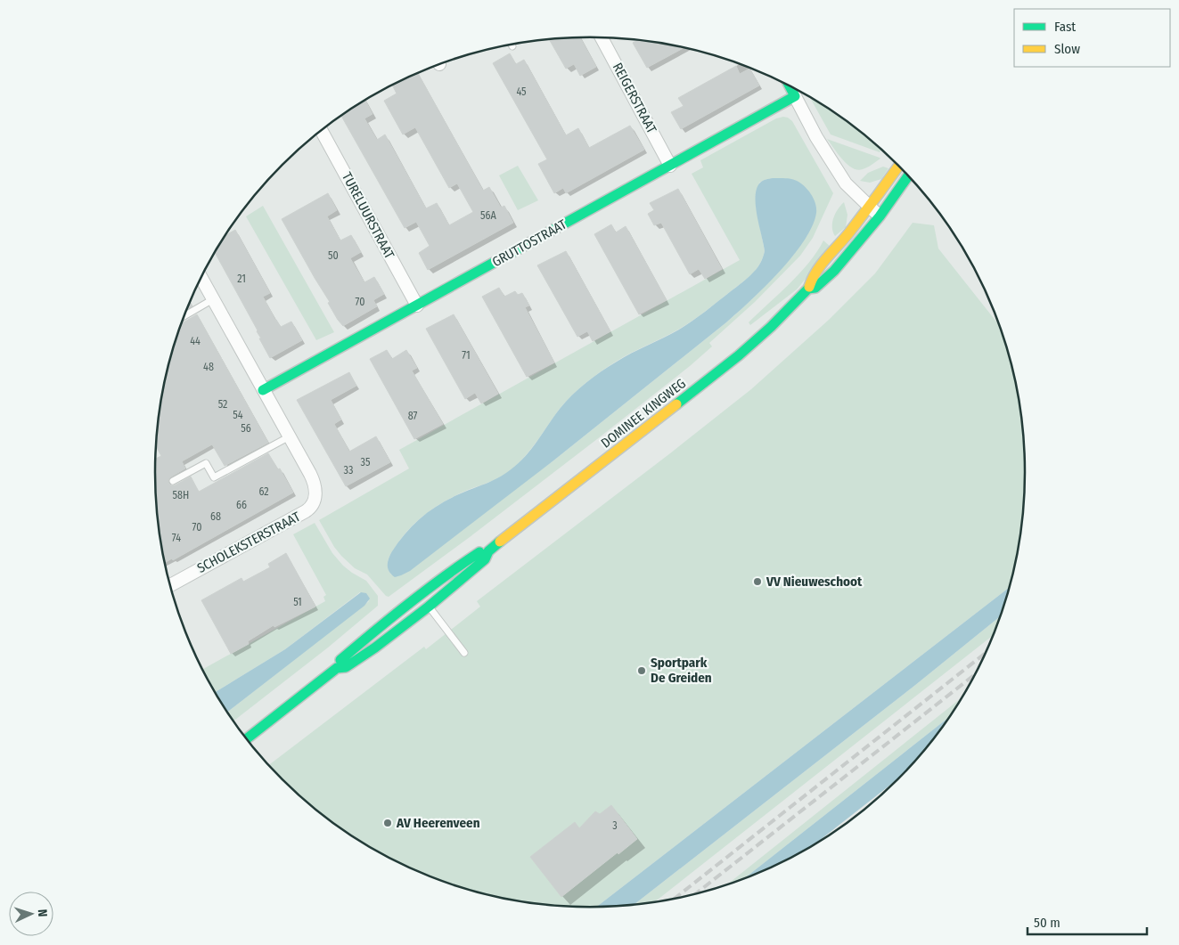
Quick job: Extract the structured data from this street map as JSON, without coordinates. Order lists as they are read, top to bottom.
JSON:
{
  "streets": {
    "main road": ["GRUTTOSTRAAT", "DOMINEE KINGWEG"],
    "street": ["REIGERSTRAAT", "TURELUURSTRAAT", "SCHOLEKSTERSTRAAT"]
  },
  "crossings": [
    ["REIGERSTRAAT", "GRUTTOSTRAAT"],
    ["TURELUURSTRAAT", "GRUTTOSTRAAT"],
    ["GRUTTOSTRAAT", "SCHOLEKSTERSTRAAT"]
  ],
  "places": ["VV Nieuweschoot", "Sportpark De Greiden", "AV Heerenveen"],
  "house_numbers": [
    "45",
    "56A",
    "50",
    "21",
    "70",
    "44",
    "71",
    "48",
    "52",
    "54",
    "87",
    "56",
    "35",
    "33",
    "62",
    "58H",
    "66",
    "68",
    "70",
    "74",
    "51",
    "3"
  ],
  "legend": ["Fast", "Slow"],
  "scale_bar": "50 m",
  "north": "right"
}
